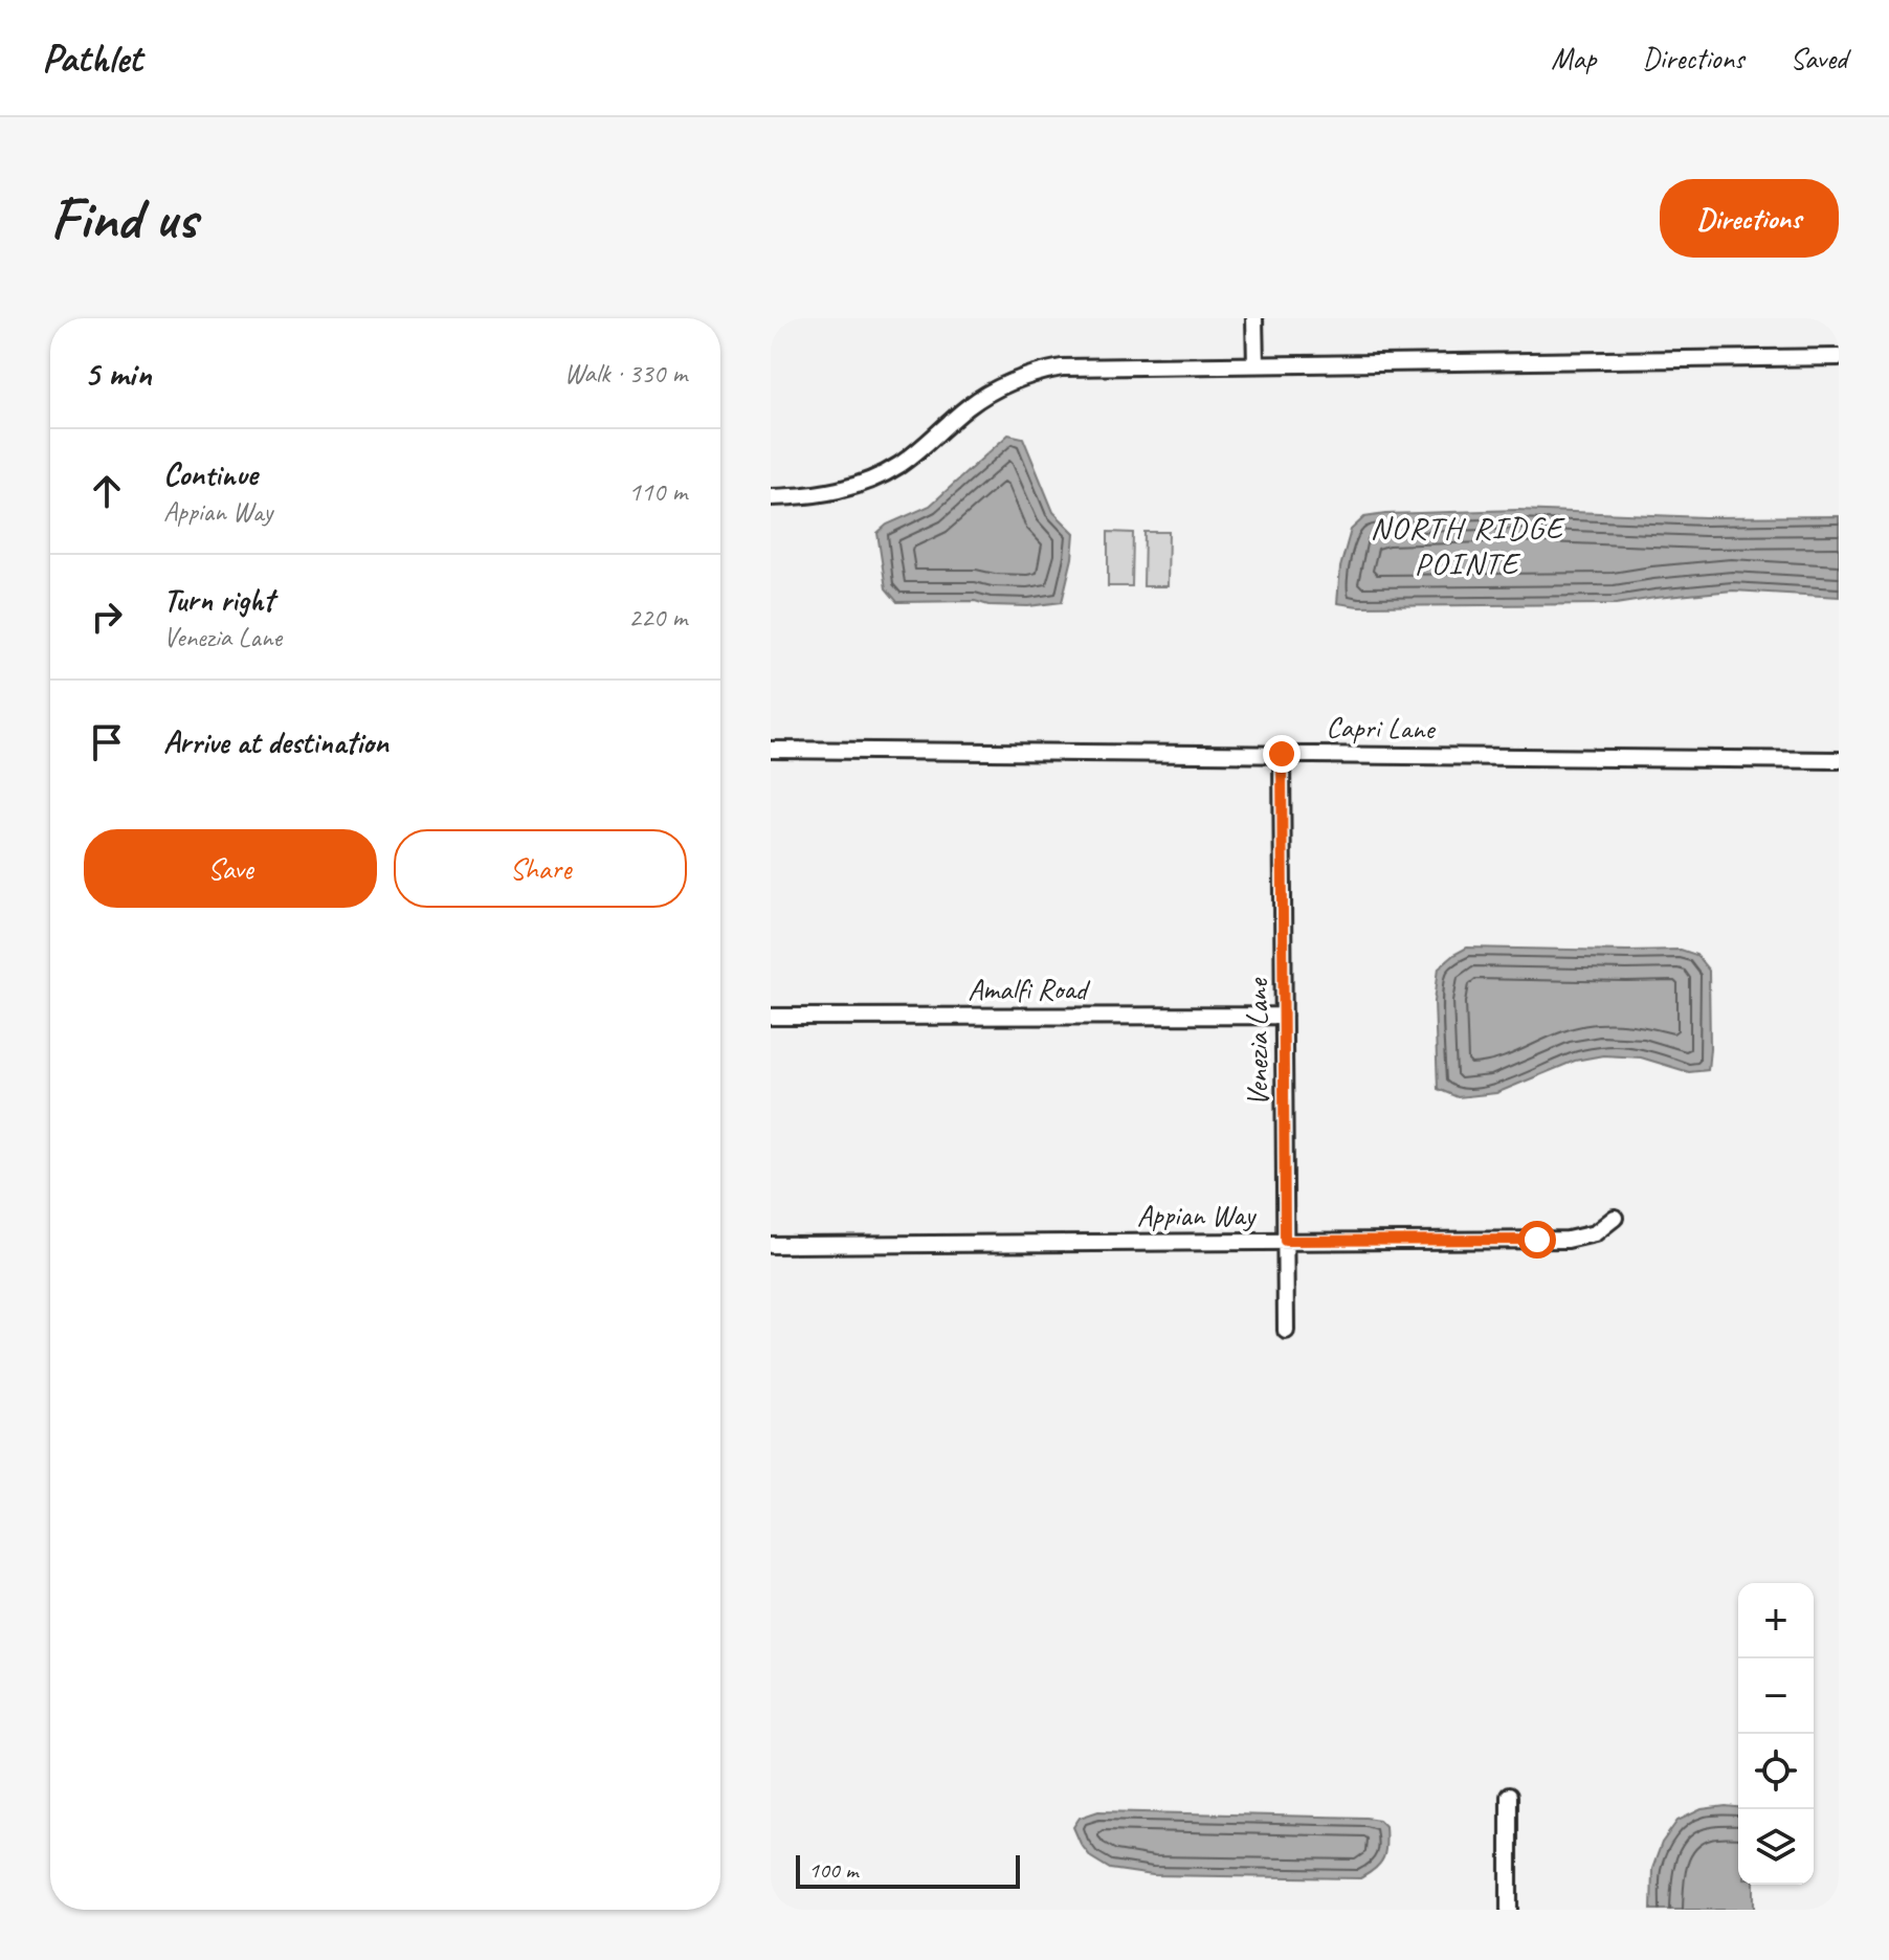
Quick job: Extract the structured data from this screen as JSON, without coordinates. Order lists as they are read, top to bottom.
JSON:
{
  "streets": {
    "street": [
      "Capri Lane",
      "Amalfi Road",
      "Venezia Lane",
      "Appian Way"
    ]
  },
  "crossings": [
    ["Capri Lane", "Venezia Lane"],
    ["Amalfi Road", "Venezia Lane"],
    ["Venezia Lane", "Appian Way"]
  ],
  "districts": ["NORTH RIDGE POINTE"],
  "scale_bar": "100 m",
  "page": {
    "header": "Pathlet",
    "nav": ["Map", "Directions", "Saved"],
    "buttons": [
      "Directions",
      ["Save", "Share"]
    ],
    "title": "Find us",
    "heading": ["5 min", "Walk · 330 m"],
    "list": [
      ["Continue", "Appian Way", "110 m"],
      ["Turn right", "Venezia Lane", "220 m"],
      "Arrive at destination"
    ],
    "map_buttons": ["+", "−"],
    "scale": "100 m"
  }
}
